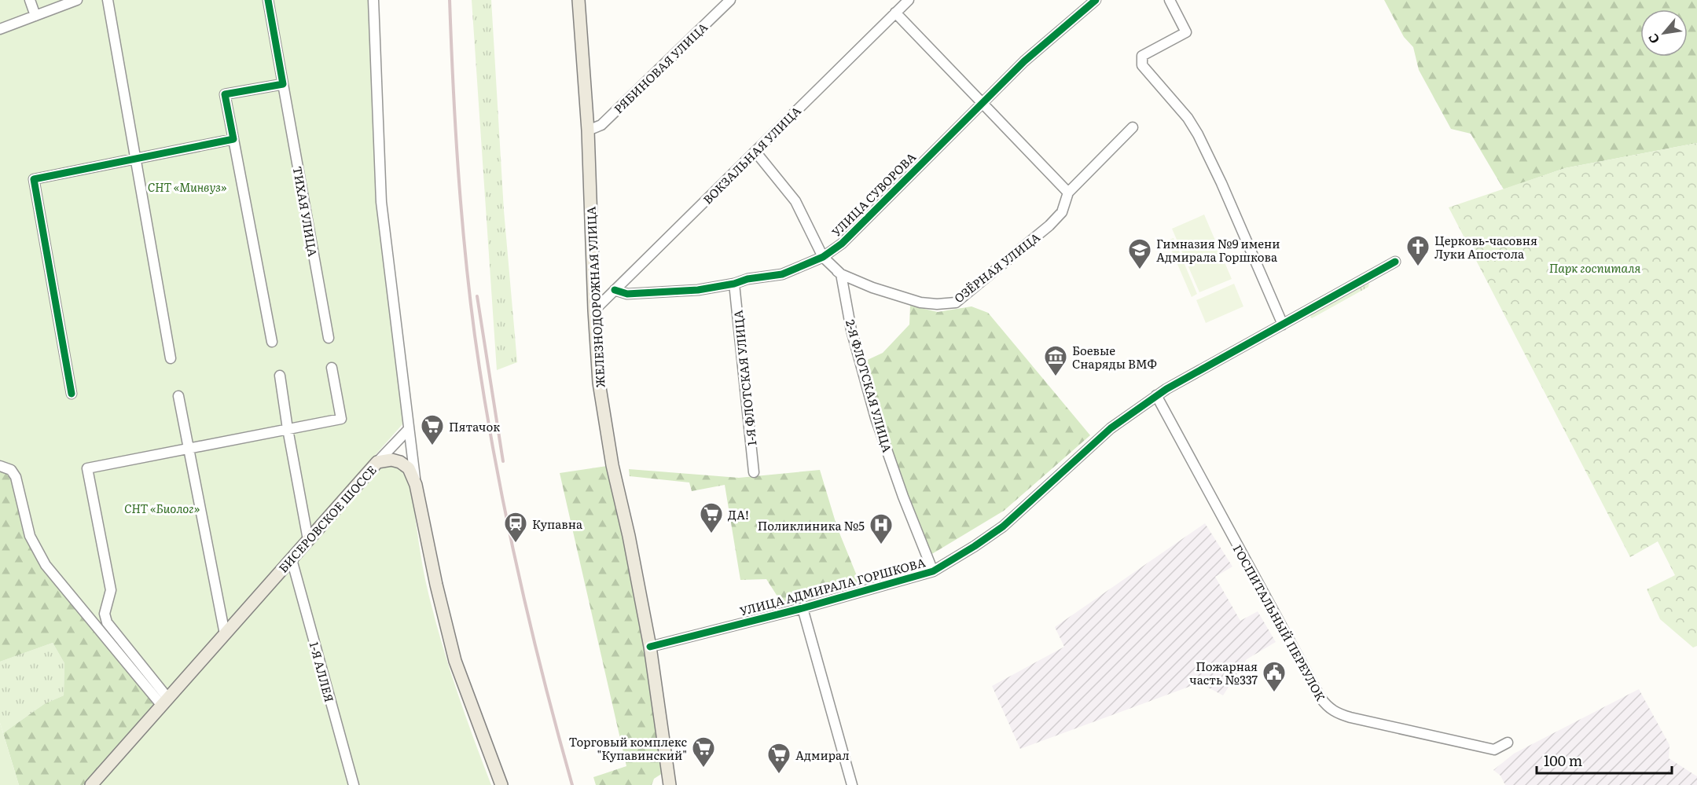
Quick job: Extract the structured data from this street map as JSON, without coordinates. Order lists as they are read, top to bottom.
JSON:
{
  "streets": {
    "main road": ["ЖЕЛЕЗНОДОРОЖНАЯ УЛИЦА", "БИСЕРОВСКОЕ ШОССЕ"],
    "street": [
      "РЯБИНОВАЯ УЛИЦА",
      "ВОКЗАЛЬНАЯ УЛИЦА",
      "УЛИЦА СУВОРОВА",
      "ТИХАЯ УЛИЦА",
      "ОЗЁРНАЯ УЛИЦА",
      "1-Я ФЛОТСКАЯ УЛИЦА",
      "2-Я ФЛОТСКАЯ УЛИЦА",
      "УЛИЦА АДМИРАЛА ГОРШКОВА",
      "ГОСПИТАЛЬНЫЙ ПЕРЕУЛОК",
      "1-Я АЛЛЕЯ"
    ]
  },
  "crossings": [
    ["РЯБИНОВАЯ УЛИЦА", "ЖЕЛЕЗНОДОРОЖНАЯ УЛИЦА"],
    ["ВОКЗАЛЬНАЯ УЛИЦА", "УЛИЦА СУВОРОВА"],
    ["ВОКЗАЛЬНАЯ УЛИЦА", "ЖЕЛЕЗНОДОРОЖНАЯ УЛИЦА"],
    ["УЛИЦА СУВОРОВА", "ОЗЁРНАЯ УЛИЦА"],
    ["УЛИЦА СУВОРОВА", "1-Я ФЛОТСКАЯ УЛИЦА"],
    ["ОЗЁРНАЯ УЛИЦА", "2-Я ФЛОТСКАЯ УЛИЦА"],
    ["ЖЕЛЕЗНОДОРОЖНАЯ УЛИЦА", "УЛИЦА АДМИРАЛА ГОРШКОВА"],
    ["2-Я ФЛОТСКАЯ УЛИЦА", "УЛИЦА АДМИРАЛА ГОРШКОВА"],
    ["БИСЕРОВСКОЕ ШОССЕ", "1-Я АЛЛЕЯ"],
    ["УЛИЦА АДМИРАЛА ГОРШКОВА", "ГОСПИТАЛЬНЫЙ ПЕРЕУЛОК"]
  ],
  "parks": ["СНТ «Минвуз»", "Парк госпиталя", "СНТ «Биолог»"],
  "places": {
    "church": ["Церковь-часовня Луки Апостола"],
    "school or university": ["Гимназия №9 имени Адмирала Горшкова"],
    "museum": ["Боевые Снаряды ВМФ"],
    "supermarket": [
      "Пятачок",
      "ДА!",
      "Торговый комплекс \"Купавинский\"",
      "Адмирал"
    ],
    "station": ["Купавна"],
    "hospital": ["Поликлиника №5"],
    "public building": ["Пожарная часть №337"]
  },
  "scale_bar": "100 m",
  "north": "bottom left"
}
